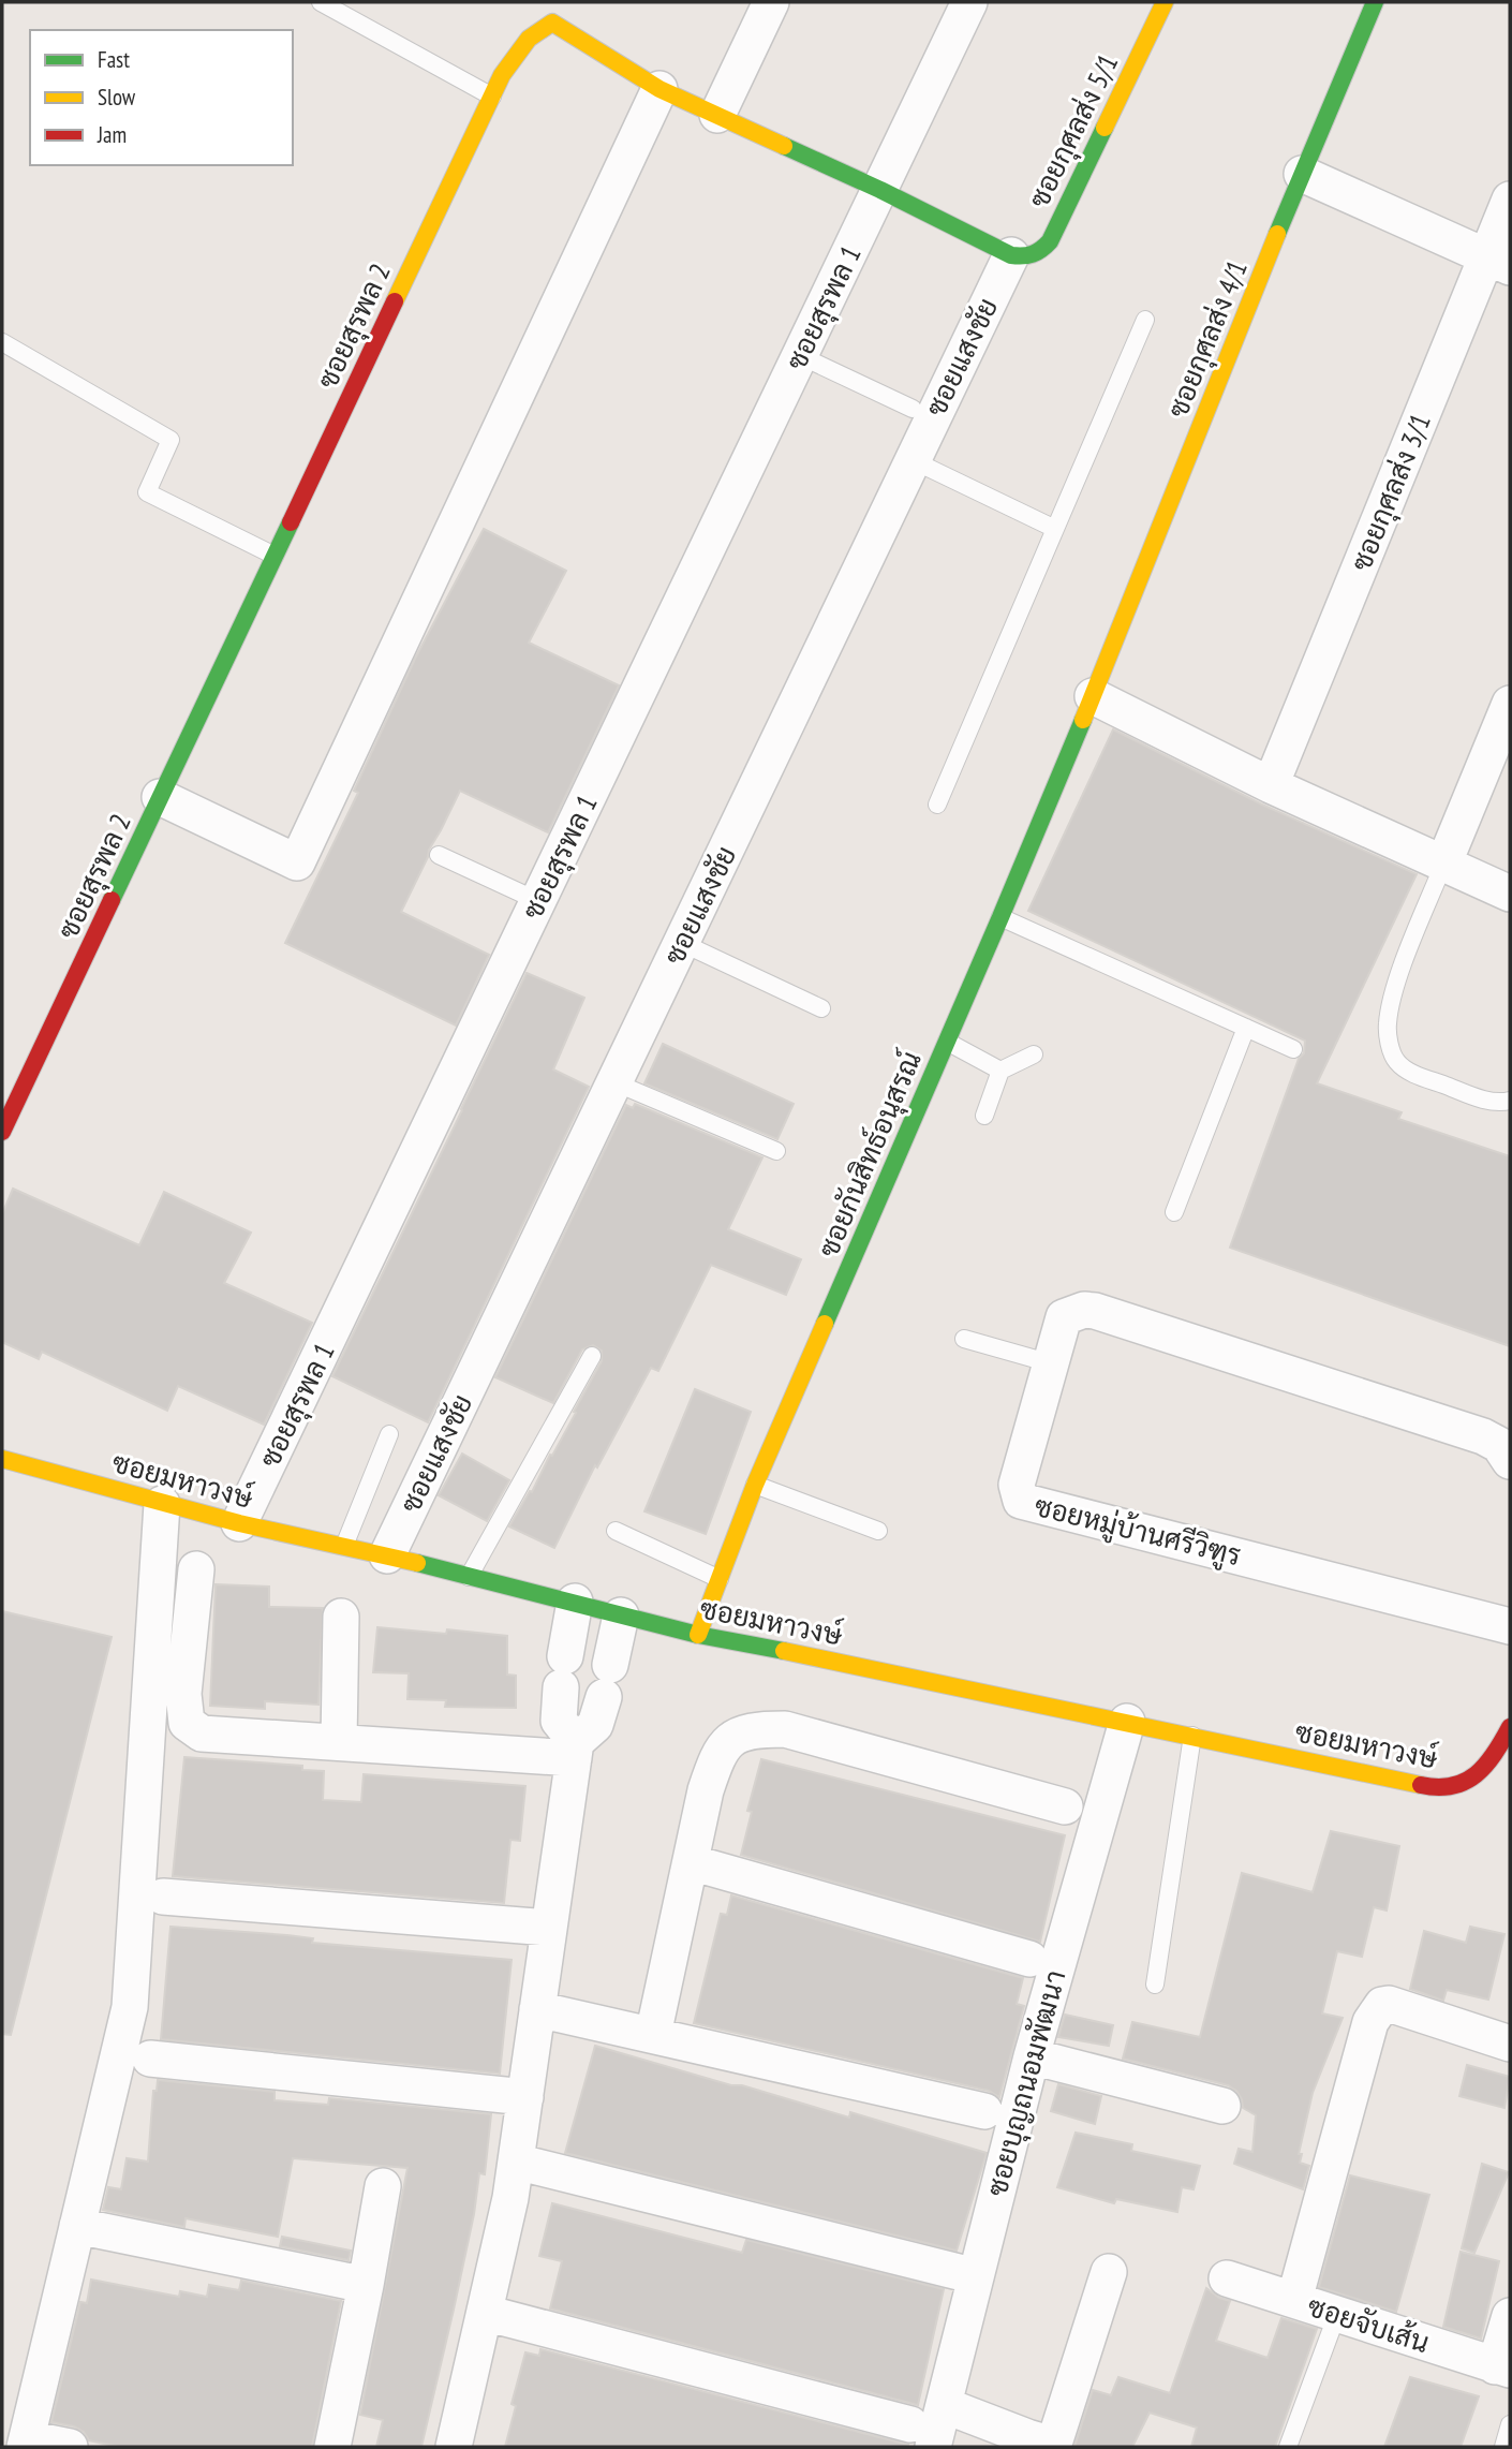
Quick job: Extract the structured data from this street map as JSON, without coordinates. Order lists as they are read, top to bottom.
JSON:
{
  "streets": {
    "street": [
      "ซอยกุศลส่ง 5/1",
      "ซอยสุรพล 1",
      "ซอยสุรพล 2",
      "ซอยกุศลส่ง 4/1",
      "ซอยแสงชัย",
      "ซอยกุศลส่ง 3/1",
      "ซอยกันสิทธ์อนุสรณ์",
      "ซอยมหาวงษ์",
      "ซอยหมู่บ้านศรีวิฑูร",
      "ซอยบุญถนอมพัฒนา",
      "ซอยจับเส้น"
    ]
  },
  "crossings": [
    ["ซอยกุศลส่ง 5/1", "ซอยสุรพล 2"],
    ["ซอยกุศลส่ง 5/1", "ซอยแสงชัย"],
    ["ซอยสุรพล 1", "ซอยสุรพล 2"],
    ["ซอยสุรพล 1", "ซอยมหาวงษ์"],
    ["ซอยสุรพล 2", "ซอยแสงชัย"],
    ["ซอยกุศลส่ง 4/1", "ซอยกันสิทธ์อนุสรณ์"],
    ["ซอยแสงชัย", "ซอยมหาวงษ์"],
    ["ซอยกันสิทธ์อนุสรณ์", "ซอยมหาวงษ์"],
    ["ซอยมหาวงษ์", "ซอยบุญถนอมพัฒนา"]
  ],
  "legend": ["Fast", "Slow", "Jam"]
}
